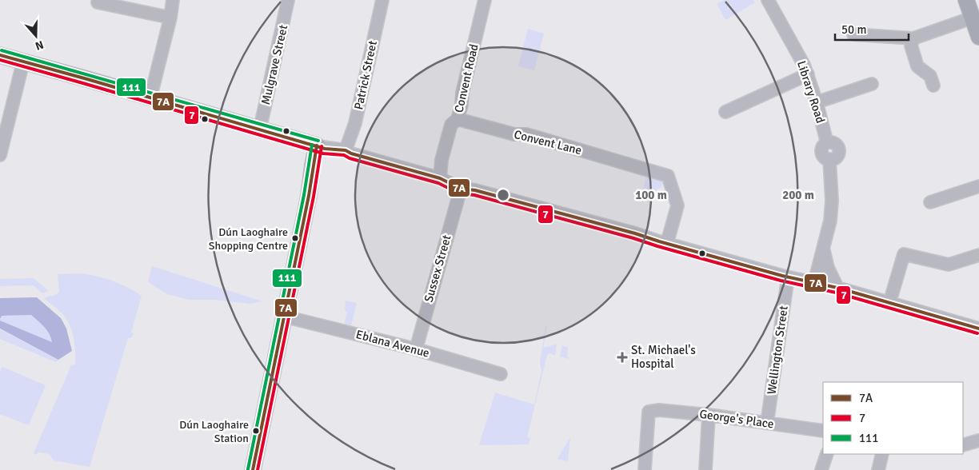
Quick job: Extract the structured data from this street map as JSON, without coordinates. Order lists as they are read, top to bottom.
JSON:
{
  "streets": {
    "street": [
      "Mulgrave Street",
      "Patrick Street",
      "Convent Road",
      "Library Road",
      "Convent Lane",
      "Sussex Street",
      "Eblana Avenue",
      "Wellington Street",
      "George's Place"
    ]
  },
  "crossings": [
    ["Convent Road", "Convent Lane"],
    ["Sussex Street", "Eblana Avenue"],
    ["Wellington Street", "George's Place"]
  ],
  "places": {
    "other": ["Dún Laoghaire Shopping Centre", "Dún Laoghaire Station"],
    "health": ["St. Michael's Hospital"]
  },
  "lines": ["transit line 111", "transit line 7A", "transit line 7"],
  "legend": ["7A", "7", "111"],
  "scale_bar": "50 m",
  "north": "bottom",
  "rings": ["100 m", "200 m"]
}
